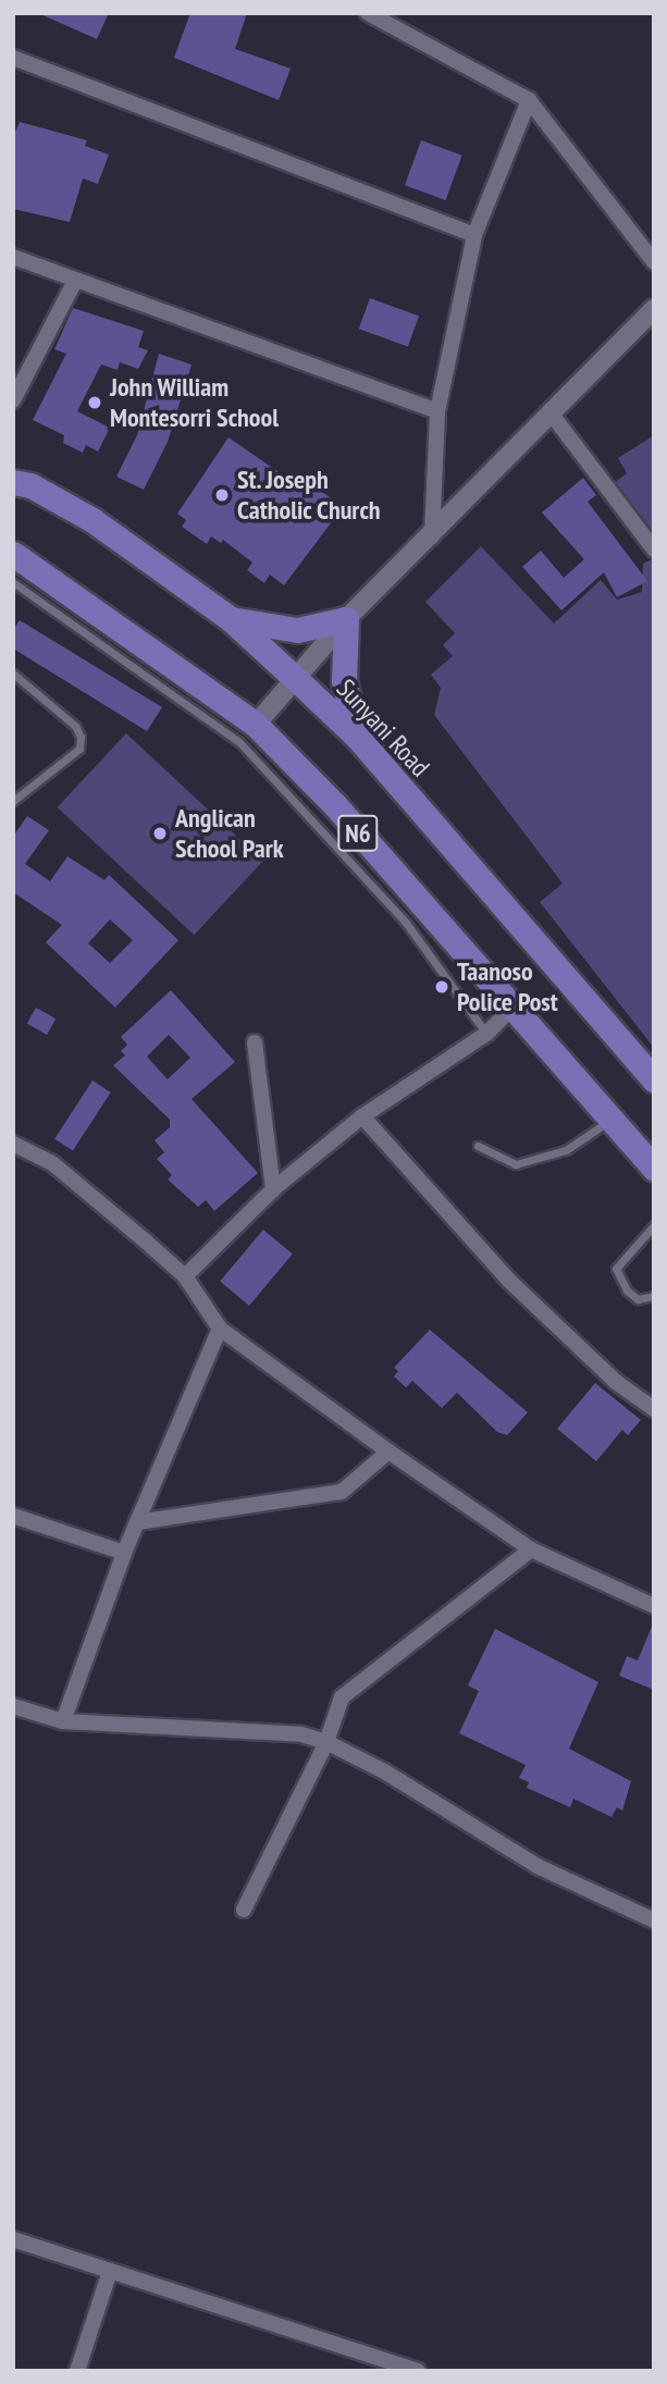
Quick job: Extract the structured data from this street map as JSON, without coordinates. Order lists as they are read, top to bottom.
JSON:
{
  "streets": {
    "main road": ["Sunyani Road", "N6"]
  },
  "places": [
    "John William Montesorri School",
    "St. Joseph Catholic Church",
    "Anglican School Park",
    "Taanoso Police Post"
  ]
}
